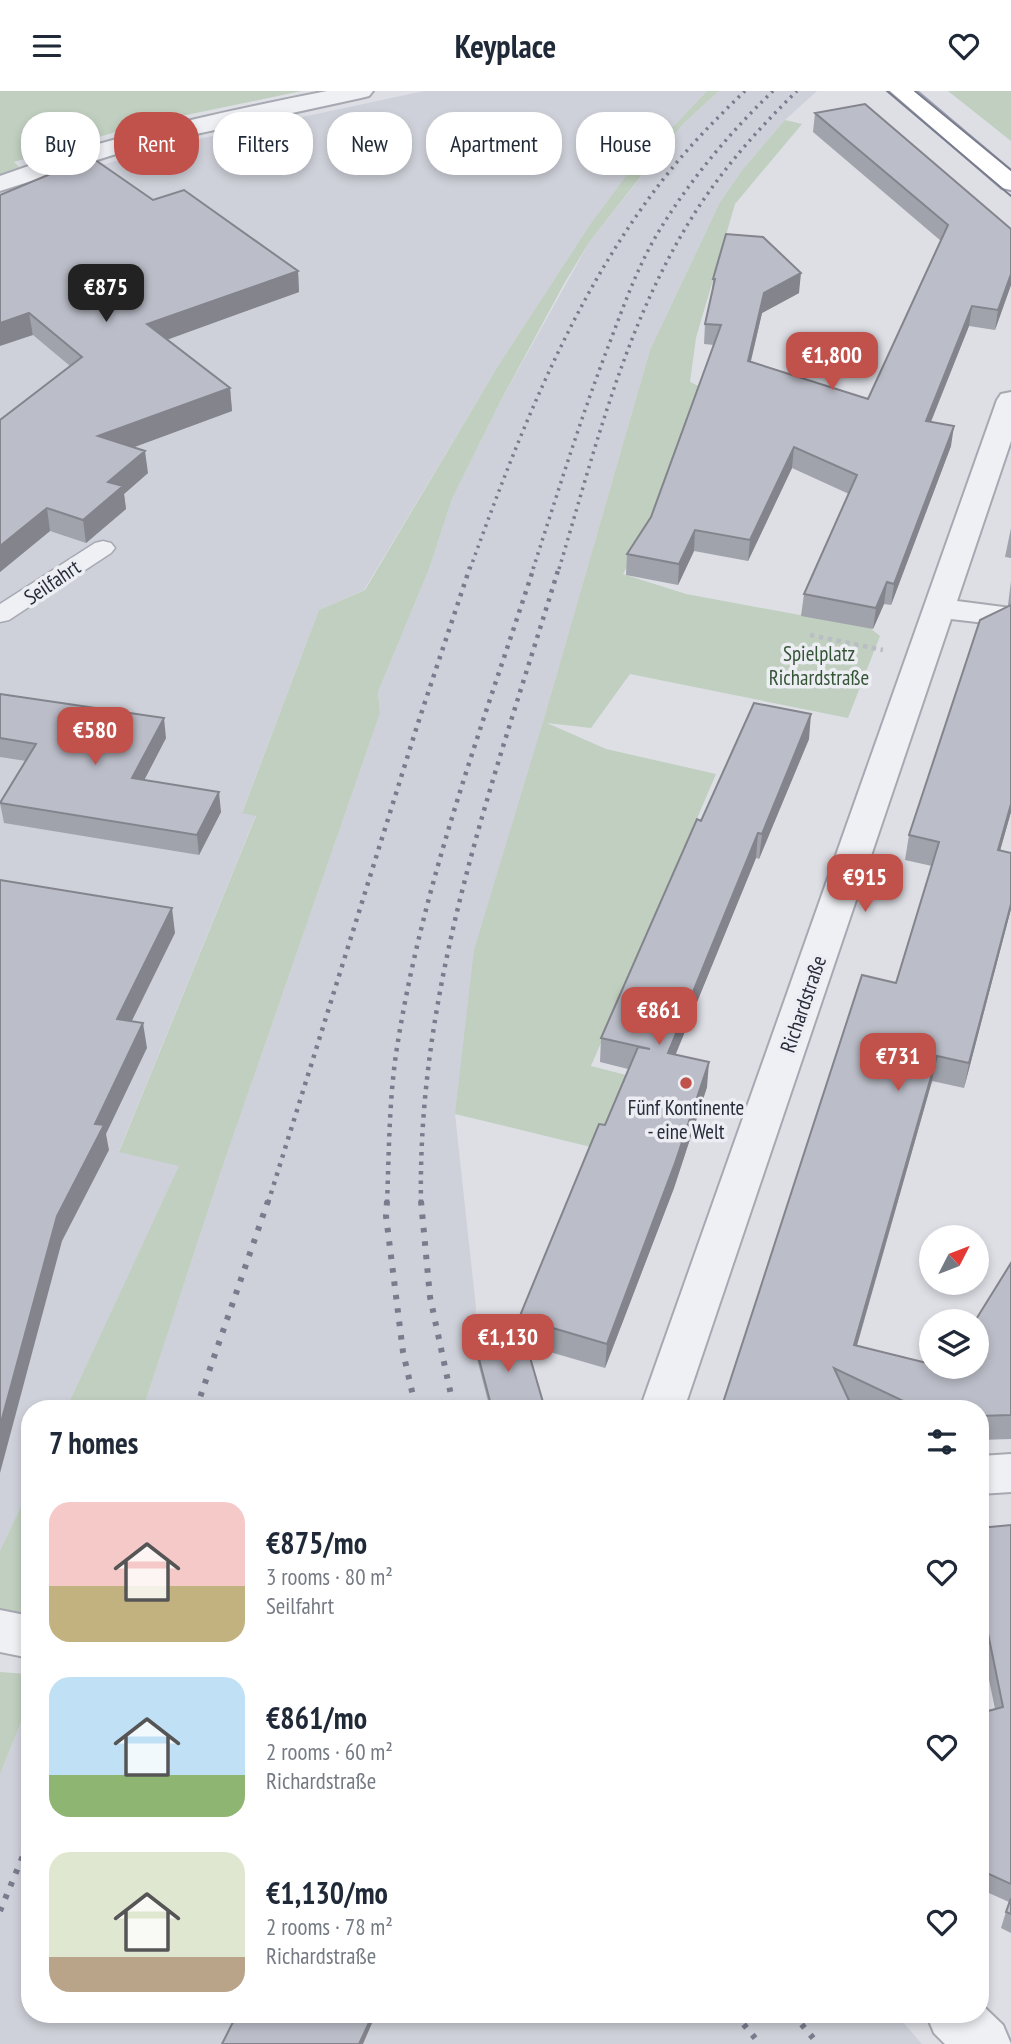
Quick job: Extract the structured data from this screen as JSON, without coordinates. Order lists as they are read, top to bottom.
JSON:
{
  "streets": {
    "street": ["Richardstraße"],
    "lane": ["Seilfahrt"]
  },
  "parks": ["Spielplatz Richardstraße"],
  "places": ["Fünf Kontinente - eine Welt"],
  "north": "top right",
  "page": {
    "header": "Keyplace",
    "chip": [
      "Buy",
      "Rent",
      "Filters",
      "New",
      "Apartment",
      "House"
    ],
    "price": [
      "€875",
      "€1,800",
      "€580",
      "€915",
      "€861",
      "€731",
      "€1,130"
    ],
    "heading": "7 homes",
    "list": [
      {
        "name": "€875/mo",
        "note": "3 rooms · 80 m² · Seilfahrt"
      },
      {
        "name": "€861/mo",
        "note": "2 rooms · 60 m² · Richardstraße"
      },
      {
        "name": "€1,130/mo",
        "note": "2 rooms · 78 m² · Richardstraße"
      }
    ]
  }
}
